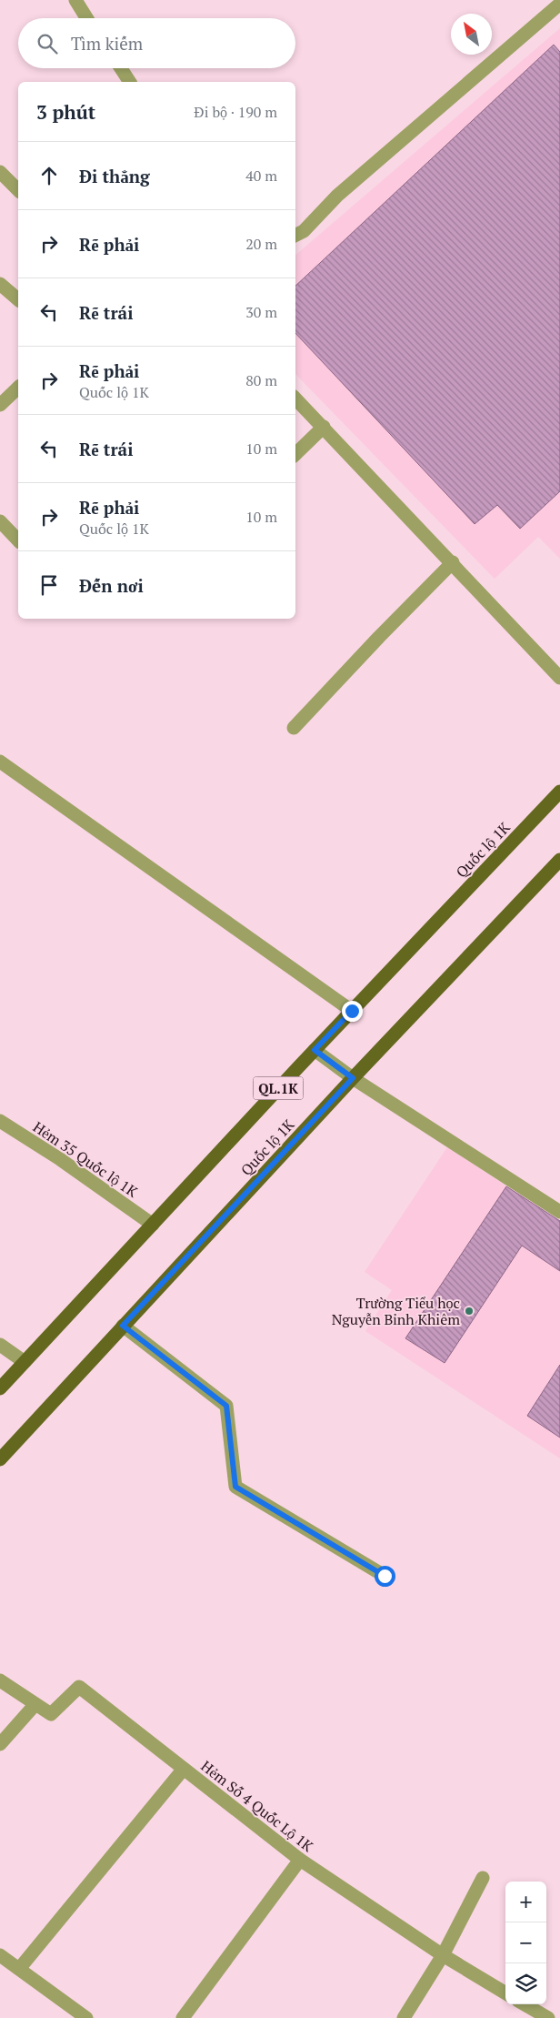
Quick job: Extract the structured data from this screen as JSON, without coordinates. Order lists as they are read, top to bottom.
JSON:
{
  "streets": {
    "main road": ["Quốc lộ 1K", "QL.1K"],
    "street": ["Hẻm 35 Quốc lộ 1K", "Hẻm Số 4 Quốc Lộ 1K"]
  },
  "crossings": [
    ["Quốc lộ 1K", "Hẻm 35 Quốc lộ 1K"]
  ],
  "places": ["Trường Tiểu học Nguyễn Bỉnh Khiêm"],
  "north": "top left",
  "page": {
    "search": "Tìm kiếm",
    "heading": ["3 phút", "Đi bộ · 190 m"],
    "list": [
      ["Đi thẳng", "40 m"],
      ["Rẽ phải", "20 m"],
      ["Rẽ trái", "30 m"],
      ["Rẽ phải", "Quốc lộ 1K", "80 m"],
      ["Rẽ trái", "10 m"],
      ["Rẽ phải", "Quốc lộ 1K", "10 m"],
      "Đến nơi"
    ],
    "map_buttons": ["+", "−"]
  }
}
